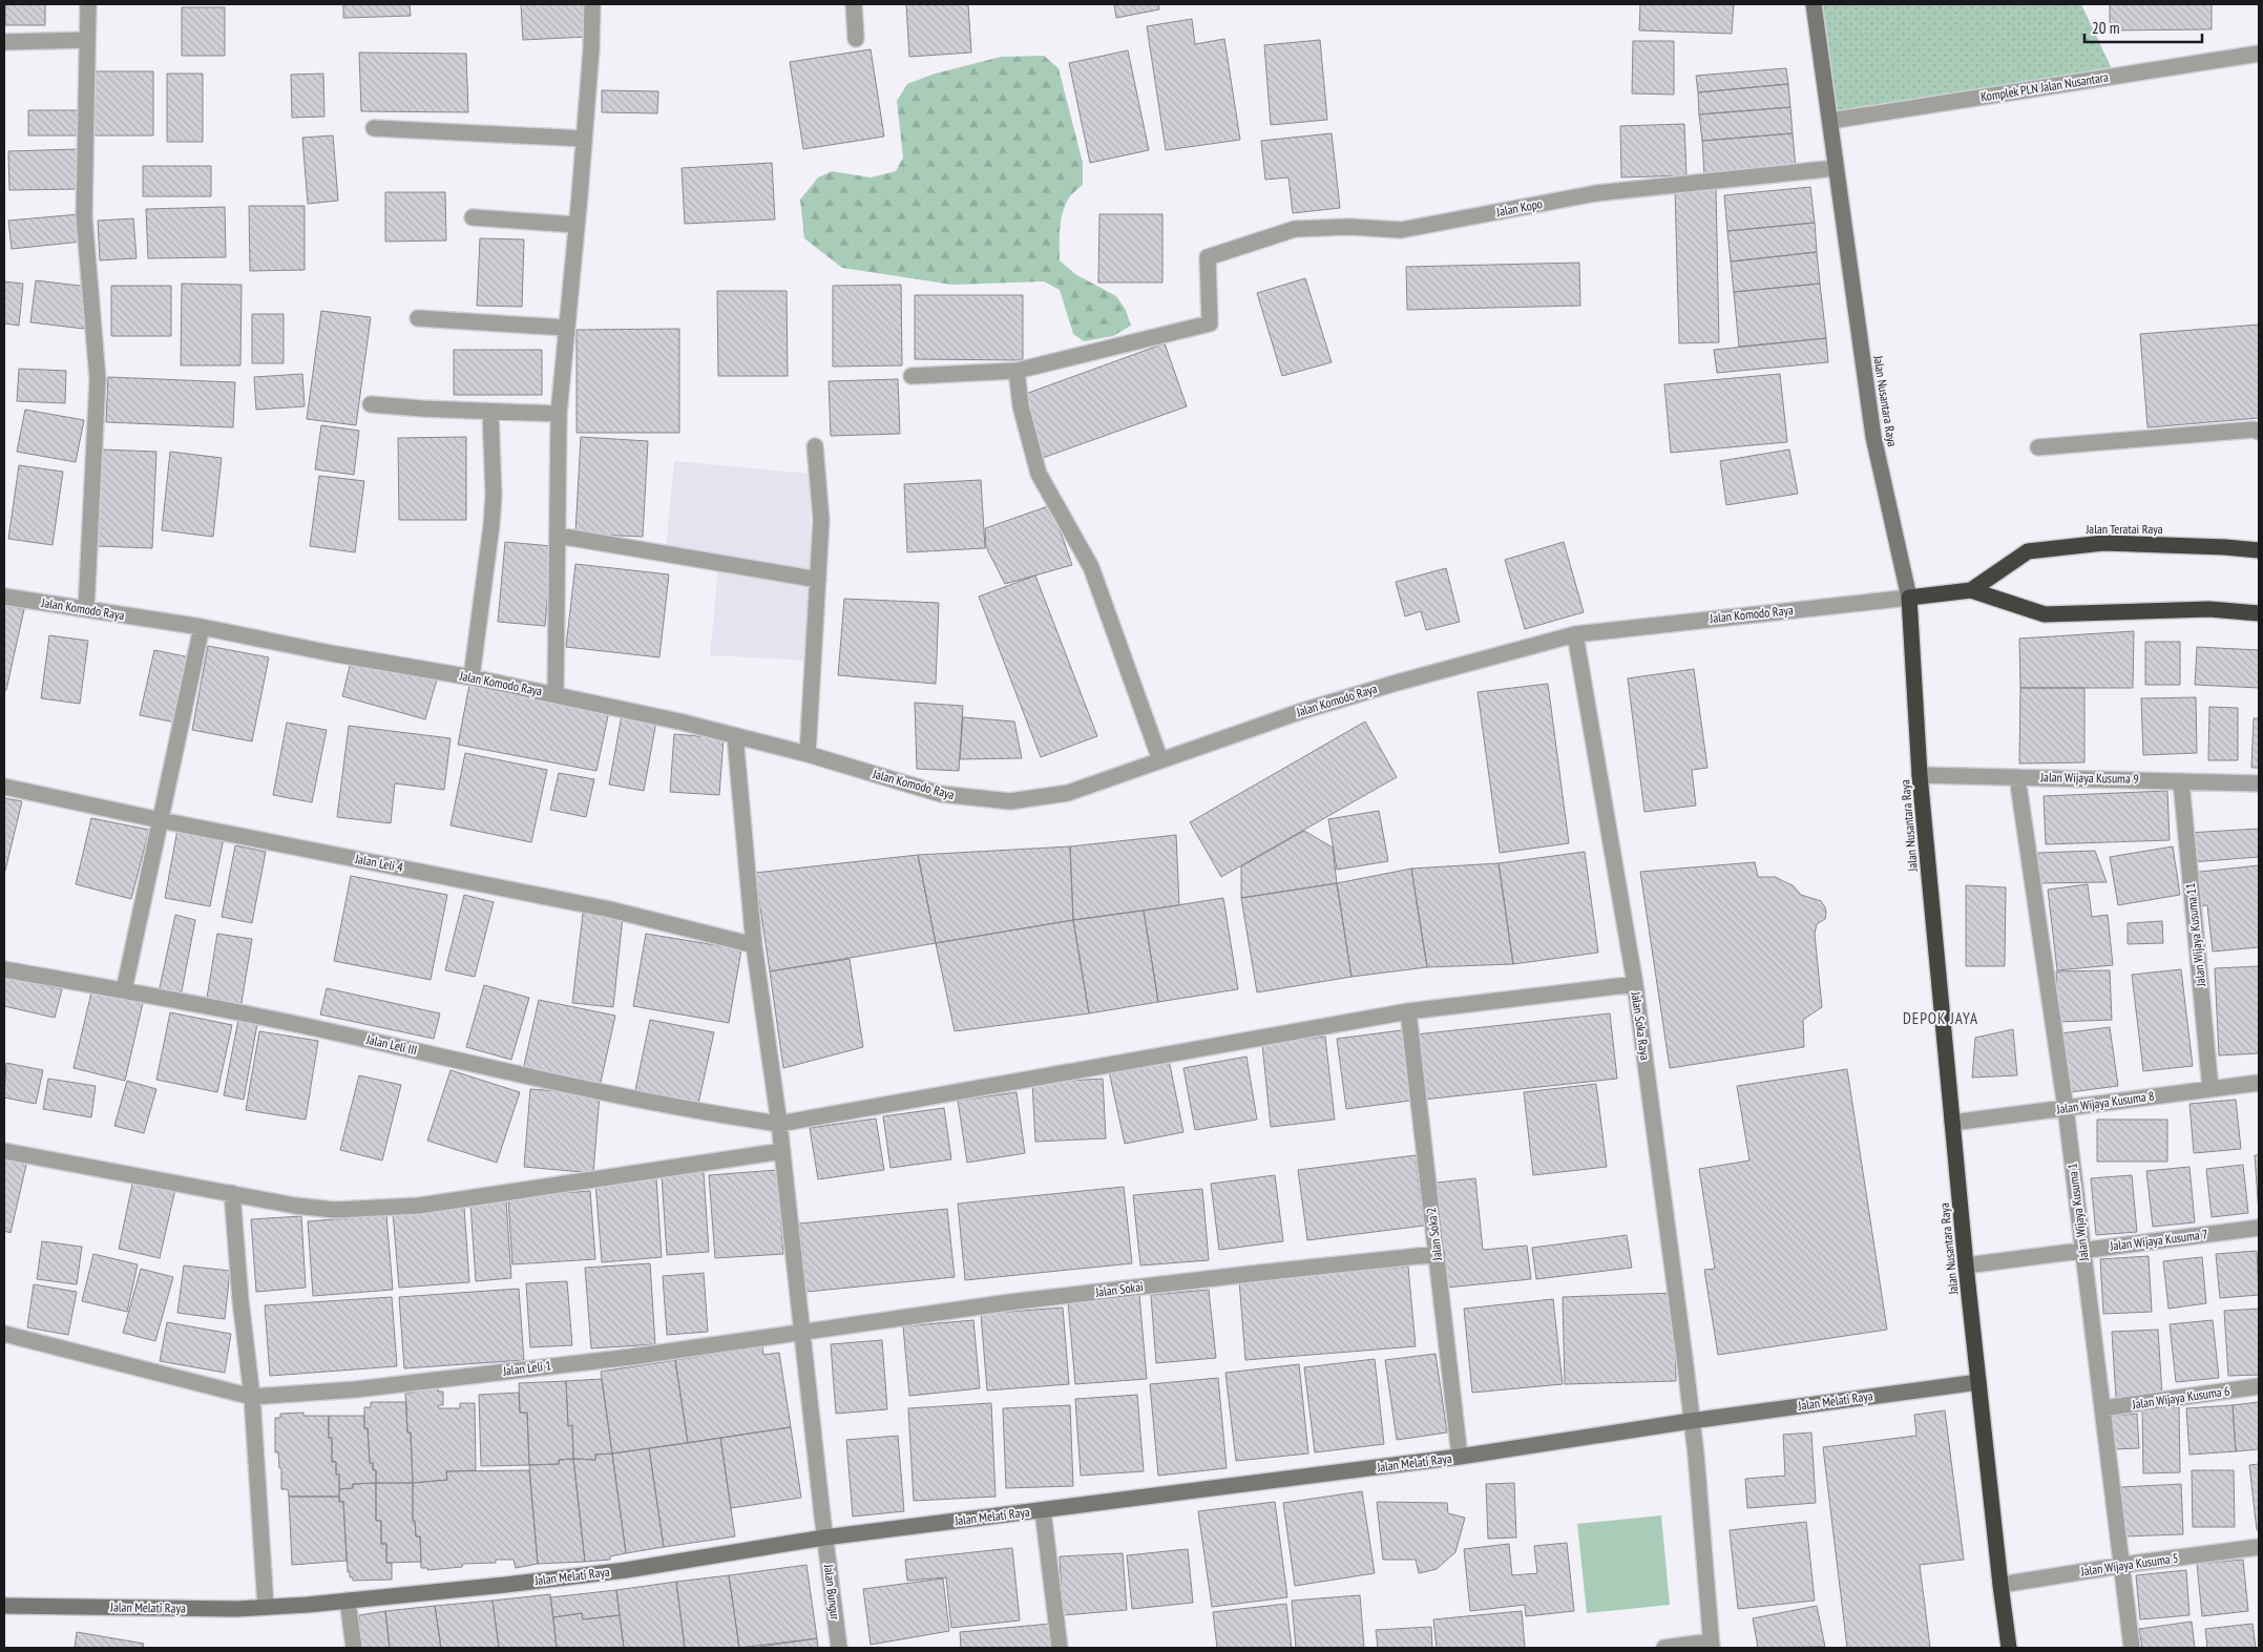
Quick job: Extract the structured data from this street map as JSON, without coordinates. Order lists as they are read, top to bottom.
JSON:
{
  "streets": {
    "highway": ["Jalan Nusantara Raya", "Jalan Teratai Raya"],
    "street": [
      "Komplek PLN Jalan Nusantara",
      "Jalan Kopo",
      "Jalan Komodo Raya",
      "Jalan Wijaya Kusuma 9",
      "Jalan Leli 4",
      "Jalan Wijaya Kusuma 11",
      "Jalan Soka Raya",
      "Jalan Leli III",
      "Jalan Wijaya Kusuma 8",
      "Jalan Wijaya Kusuma 1",
      "Jalan Soka 2",
      "Jalan Wijaya Kusuma 7",
      "Jalan Sokai",
      "Jalan Leli 1",
      "Jalan Wijaya Kusuma 6",
      "Jalan Melati Raya",
      "Jalan Wijaya Kusuma 5",
      "Jalan Bungur"
    ]
  },
  "crossings": [
    ["Komplek PLN Jalan Nusantara", "Jalan Nusantara Raya"],
    ["Jalan Kopo", "Jalan Nusantara Raya"],
    ["Jalan Nusantara Raya", "Jalan Teratai Raya"],
    ["Jalan Nusantara Raya", "Jalan Komodo Raya"],
    ["Jalan Nusantara Raya", "Jalan Wijaya Kusuma 9"],
    ["Jalan Nusantara Raya", "Jalan Wijaya Kusuma 8"],
    ["Jalan Nusantara Raya", "Jalan Wijaya Kusuma 7"],
    ["Jalan Nusantara Raya", "Jalan Melati Raya"],
    ["Jalan Nusantara Raya", "Jalan Wijaya Kusuma 5"],
    ["Jalan Teratai Raya", "Jalan Komodo Raya"],
    ["Jalan Komodo Raya", "Jalan Soka Raya"],
    ["Jalan Komodo Raya", "Jalan Bungur"],
    ["Jalan Wijaya Kusuma 9", "Jalan Wijaya Kusuma 11"],
    ["Jalan Wijaya Kusuma 9", "Jalan Wijaya Kusuma 1"],
    ["Jalan Leli 4", "Jalan Bungur"],
    ["Jalan Wijaya Kusuma 11", "Jalan Wijaya Kusuma 8"],
    ["Jalan Soka Raya", "Jalan Leli III"],
    ["Jalan Soka Raya", "Jalan Melati Raya"],
    ["Jalan Leli III", "Jalan Soka 2"],
    ["Jalan Leli III", "Jalan Bungur"],
    ["Jalan Wijaya Kusuma 8", "Jalan Wijaya Kusuma 1"],
    ["Jalan Wijaya Kusuma 1", "Jalan Wijaya Kusuma 7"],
    ["Jalan Wijaya Kusuma 1", "Jalan Wijaya Kusuma 6"],
    ["Jalan Wijaya Kusuma 1", "Jalan Wijaya Kusuma 5"],
    ["Jalan Soka 2", "Jalan Sokai"],
    ["Jalan Soka 2", "Jalan Melati Raya"],
    ["Jalan Sokai", "Jalan Leli 1"],
    ["Jalan Sokai", "Jalan Bungur"],
    ["Jalan Leli 1", "Jalan Bungur"],
    ["Jalan Melati Raya", "Jalan Bungur"]
  ],
  "districts": ["DEPOK JAYA"],
  "scale_bar": "20 m"
}
